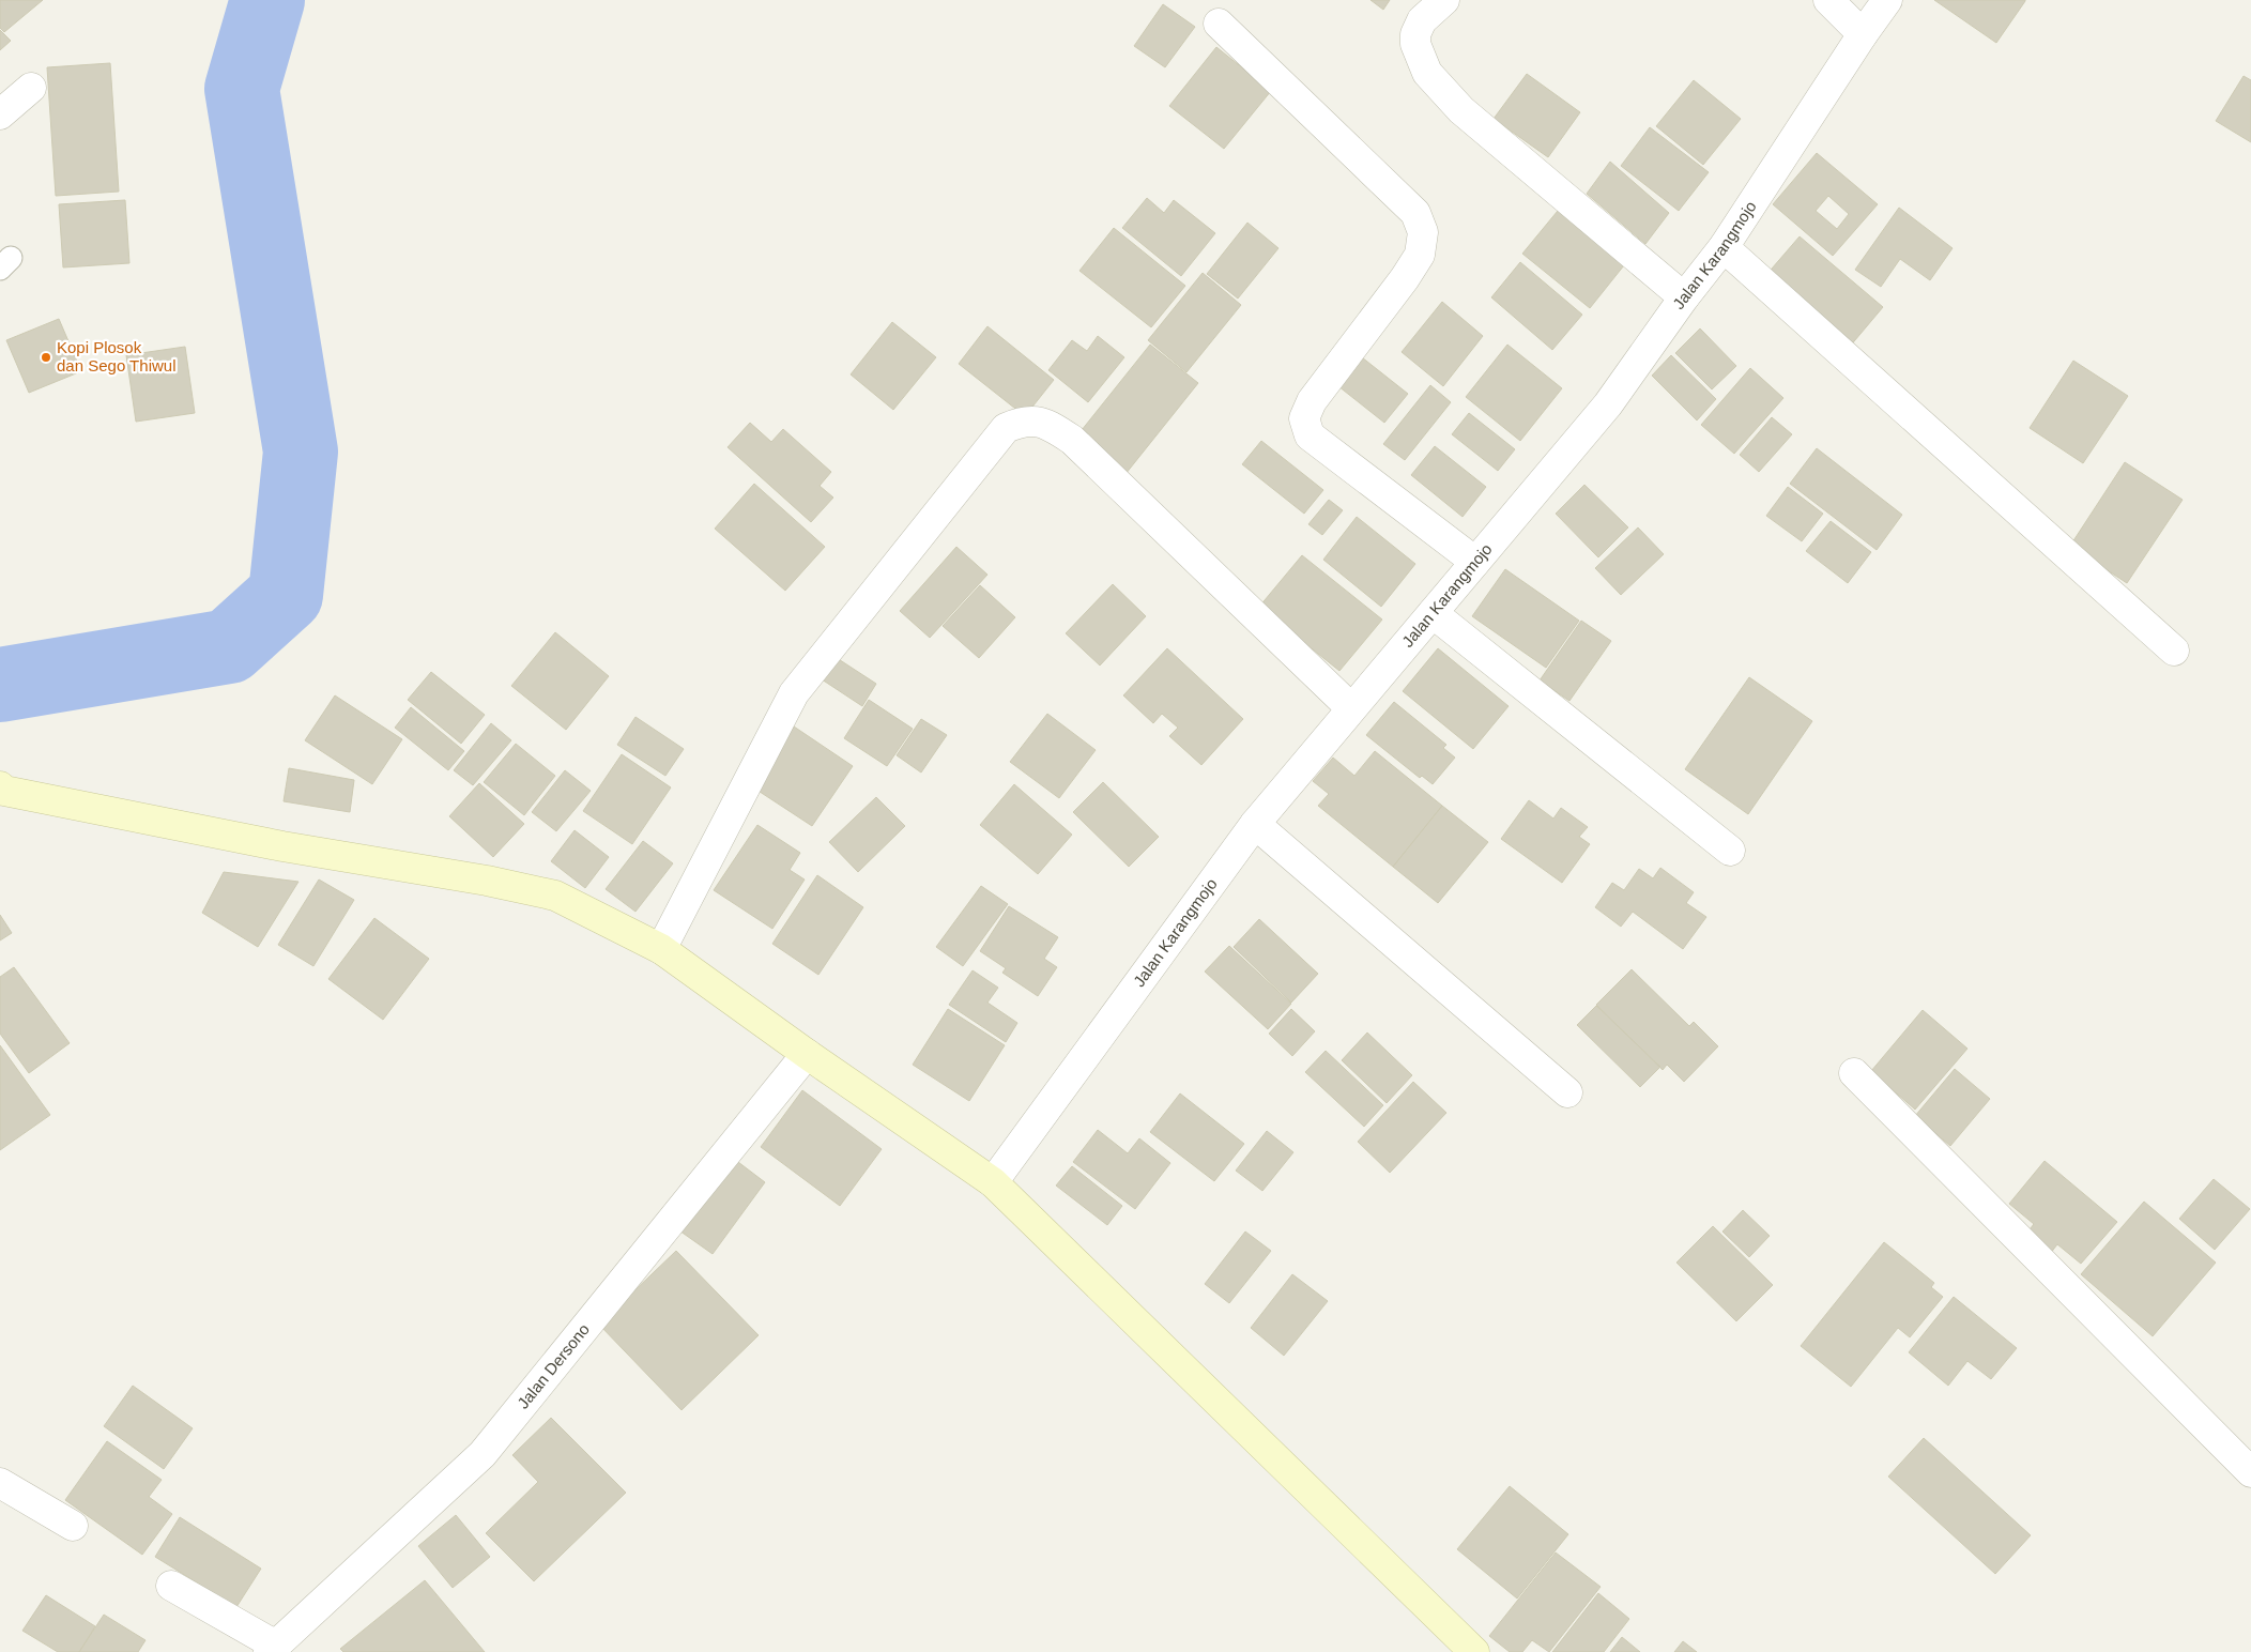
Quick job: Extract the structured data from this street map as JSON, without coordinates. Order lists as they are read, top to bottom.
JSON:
{
  "streets": {
    "street": ["Jalan Karangmojo", "Jalan Dersono"]
  },
  "places": ["Kopi Plosok dan Sego Thiwul"]
}
